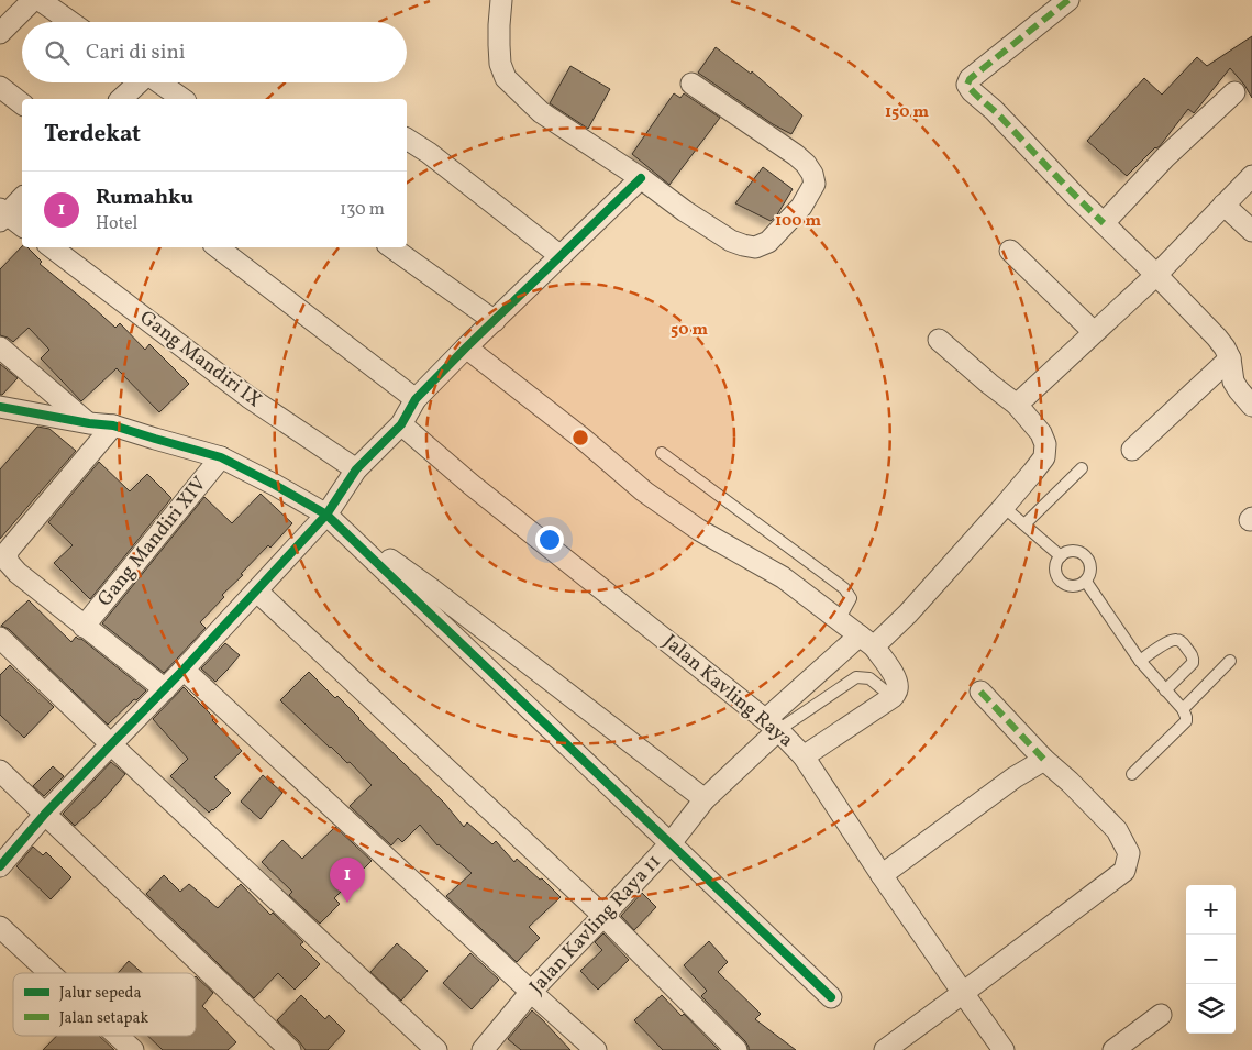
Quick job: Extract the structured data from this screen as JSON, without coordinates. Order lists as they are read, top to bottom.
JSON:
{
  "streets": {
    "street": [
      "Gang Mandiri IX",
      "Gang Mandiri XIV",
      "Jalan Kavling Raya",
      "Jalan Kavling Raya 11"
    ]
  },
  "crossings": [
    ["Jalan Kavling Raya", "Jalan Kavling Raya 11"]
  ],
  "legend": ["Jalur sepeda", "Jalan setapak"],
  "page": {
    "search": "Cari di sini",
    "heading": "Terdekat",
    "list": [
      {
        "mark": "1",
        "name": "Rumahku",
        "note": "Hotel",
        "value": "130 m"
      }
    ],
    "pins": "1",
    "map_buttons": ["+", "−"]
  },
  "rings": ["150 m", "100 m", "50 m"]
}
